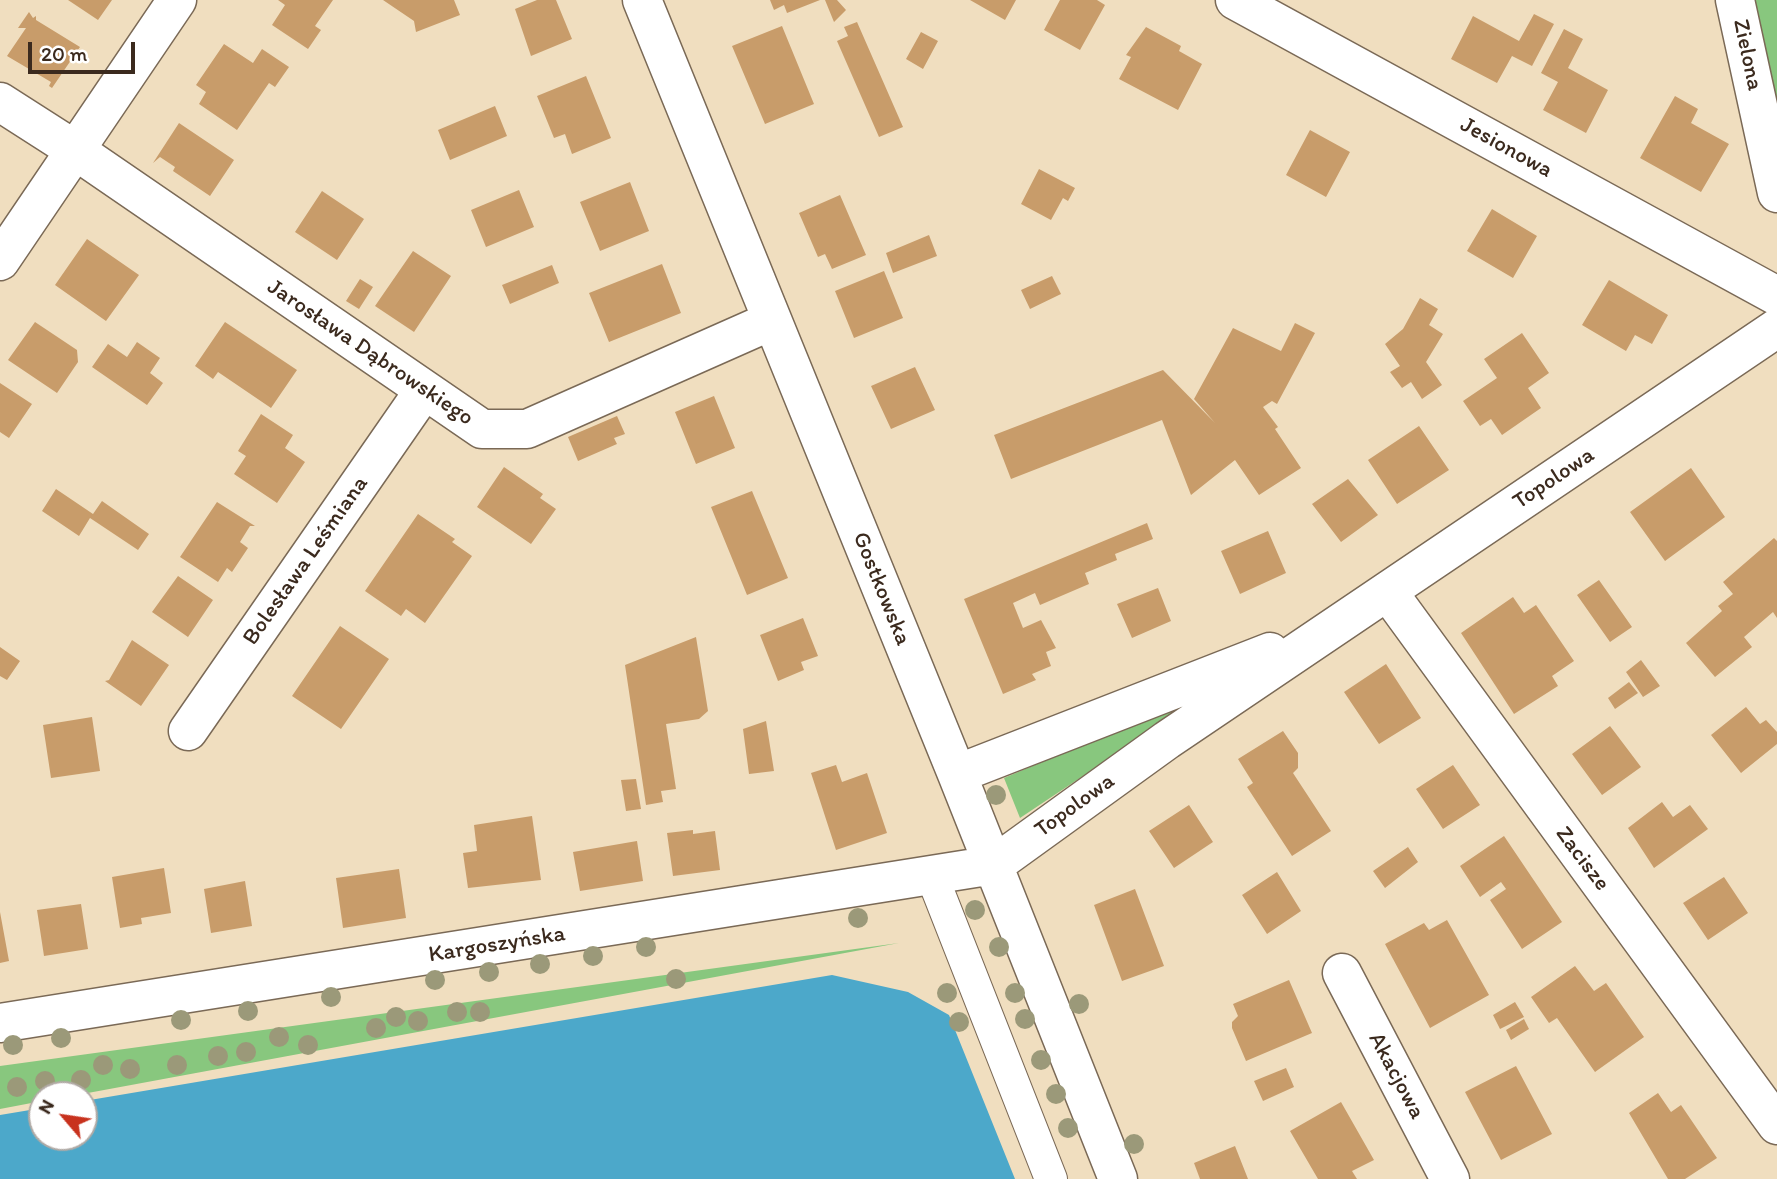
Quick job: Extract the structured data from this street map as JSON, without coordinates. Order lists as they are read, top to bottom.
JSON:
{
  "streets": {
    "street": [
      "Zielona",
      "Jesionowa",
      "Jarosława Dąbrowskiego",
      "Topolowa",
      "Bolesława Leśmiana",
      "Gostkowska",
      "Zacisze",
      "Kargoszyńska",
      "Akacjowa"
    ]
  },
  "crossings": [
    ["Jarosława Dąbrowskiego", "Bolesława Leśmiana"],
    ["Jarosława Dąbrowskiego", "Gostkowska"],
    ["Topolowa", "Gostkowska"],
    ["Topolowa", "Zacisze"],
    ["Topolowa", "Kargoszyńska"],
    ["Gostkowska", "Kargoszyńska"]
  ],
  "scale_bar": "20 m",
  "north": "top left"
}
